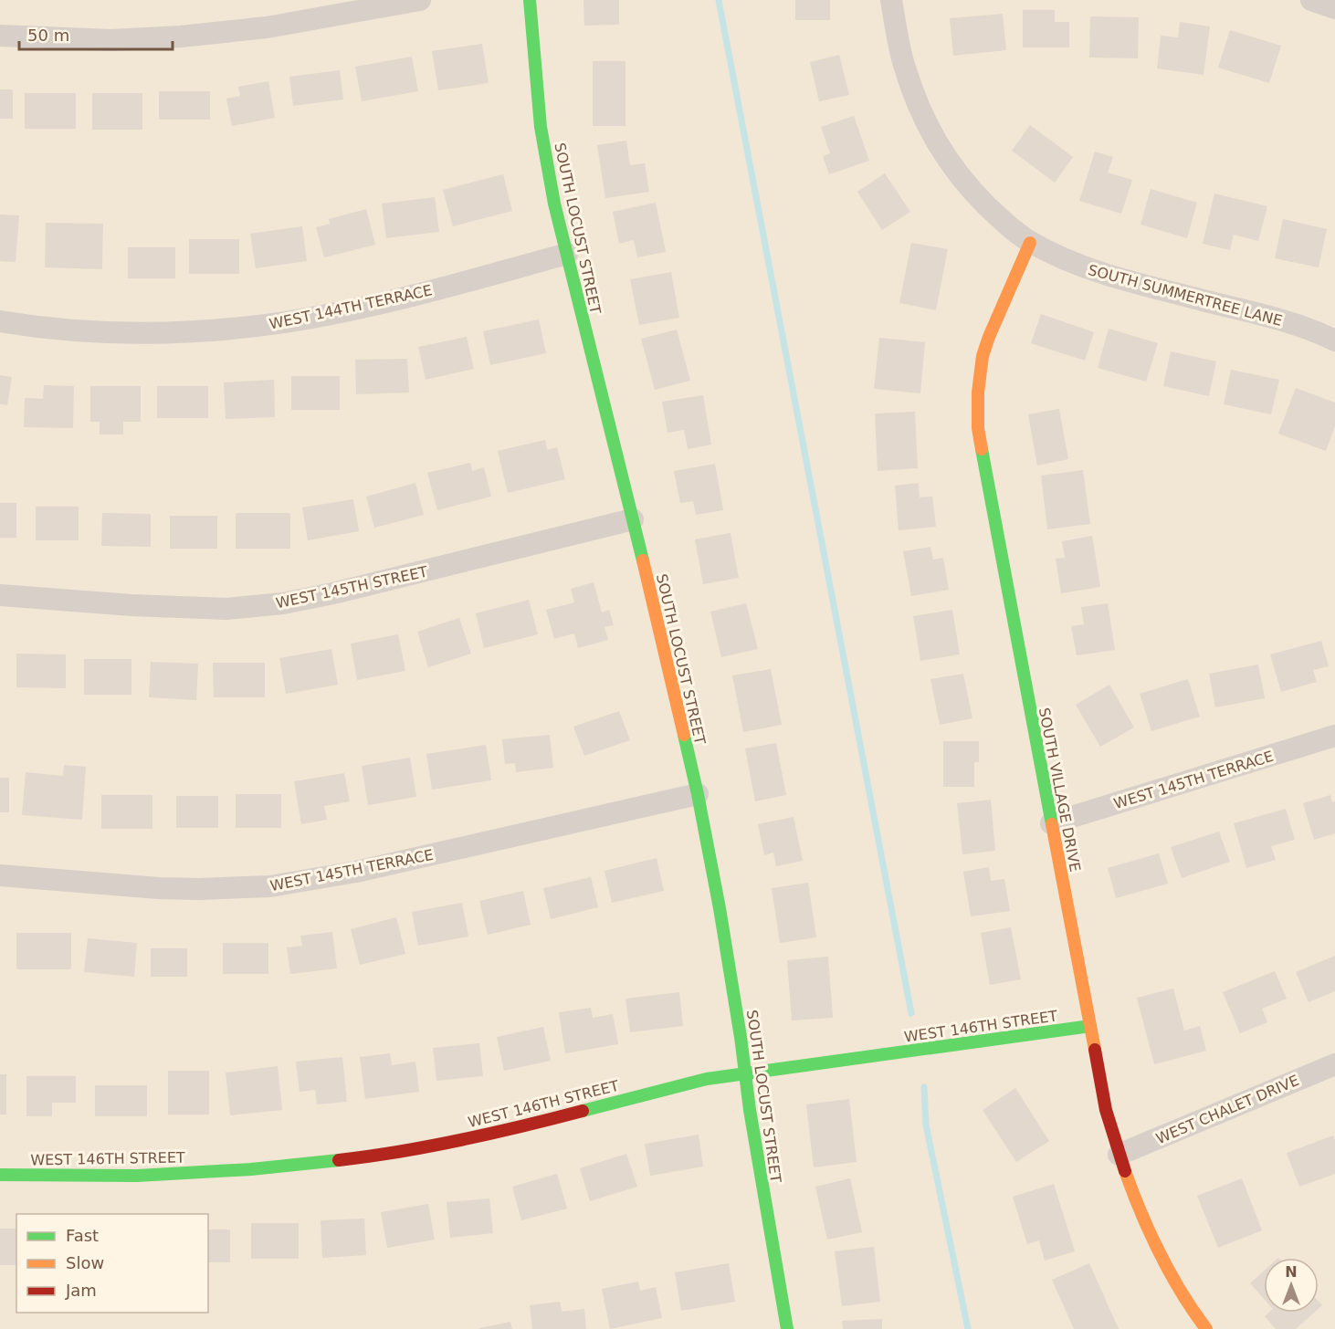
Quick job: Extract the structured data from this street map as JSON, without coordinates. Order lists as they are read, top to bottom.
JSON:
{
  "streets": {
    "street": [
      "SOUTH LOCUST STREET",
      "SOUTH SUMMERTREE LANE",
      "WEST 144TH TERRACE",
      "WEST 145TH STREET",
      "WEST 145TH TERRACE",
      "SOUTH VILLAGE DRIVE",
      "WEST 146TH STREET",
      "WEST CHALET DRIVE"
    ]
  },
  "crossings": [
    ["SOUTH LOCUST STREET", "WEST 144TH TERRACE"],
    ["SOUTH LOCUST STREET", "WEST 145TH STREET"],
    ["SOUTH LOCUST STREET", "WEST 145TH TERRACE"],
    ["SOUTH LOCUST STREET", "WEST 146TH STREET"],
    ["SOUTH SUMMERTREE LANE", "SOUTH VILLAGE DRIVE"],
    ["WEST 145TH TERRACE", "SOUTH VILLAGE DRIVE"],
    ["SOUTH VILLAGE DRIVE", "WEST 146TH STREET"],
    ["SOUTH VILLAGE DRIVE", "WEST CHALET DRIVE"]
  ],
  "legend": ["Fast", "Slow", "Jam"],
  "scale_bar": "50 m",
  "north": "top"
}
